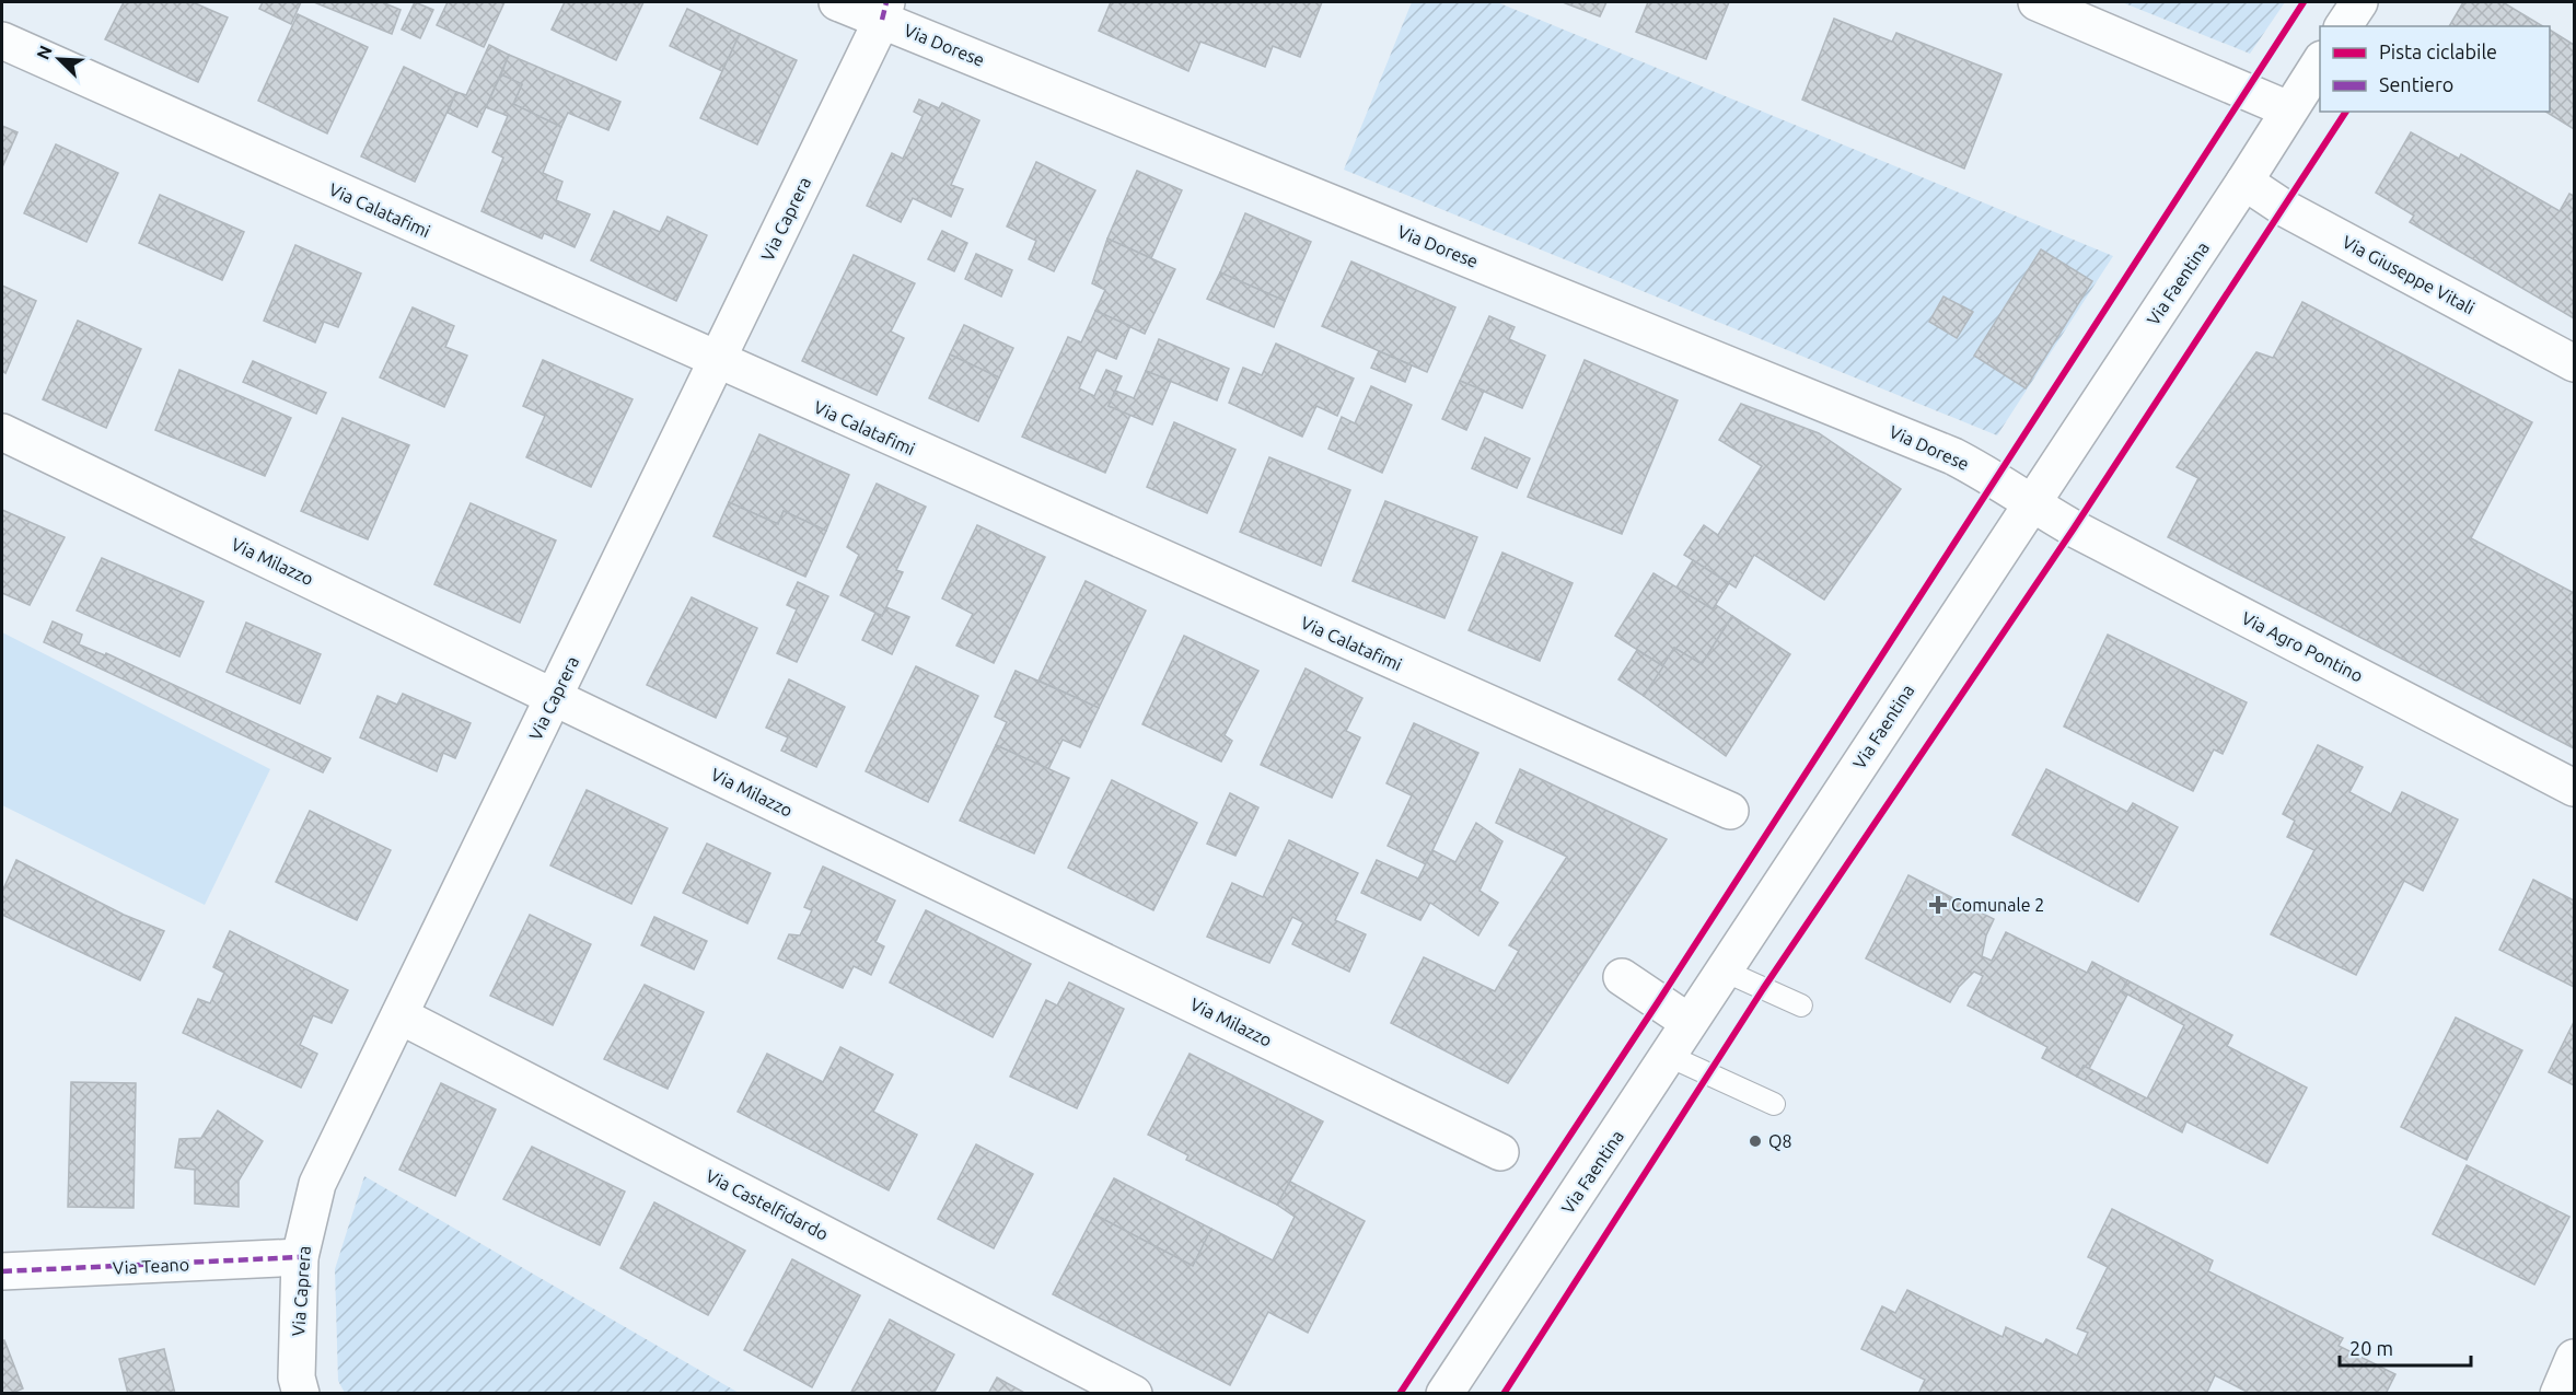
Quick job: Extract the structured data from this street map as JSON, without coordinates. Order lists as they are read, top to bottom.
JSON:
{
  "streets": {
    "street": [
      "Via Dorese",
      "Via Calatafimi",
      "Via Caprera",
      "Via Giuseppe Vitali",
      "Via Faentina",
      "Via Milazzo",
      "Via Agro Pontino",
      "Via Castelfidardo",
      "Via Teano"
    ]
  },
  "crossings": [
    ["Via Dorese", "Via Caprera"],
    ["Via Dorese", "Via Faentina"],
    ["Via Dorese", "Via Agro Pontino"],
    ["Via Calatafimi", "Via Caprera"],
    ["Via Caprera", "Via Milazzo"],
    ["Via Caprera", "Via Castelfidardo"],
    ["Via Caprera", "Via Teano"],
    ["Via Giuseppe Vitali", "Via Faentina"],
    ["Via Faentina", "Via Agro Pontino"]
  ],
  "places": {
    "health": ["Comunale 2"],
    "other": ["Q8"]
  },
  "legend": ["Pista ciclabile", "Sentiero"],
  "scale_bar": "20 m",
  "north": "top left"
}
